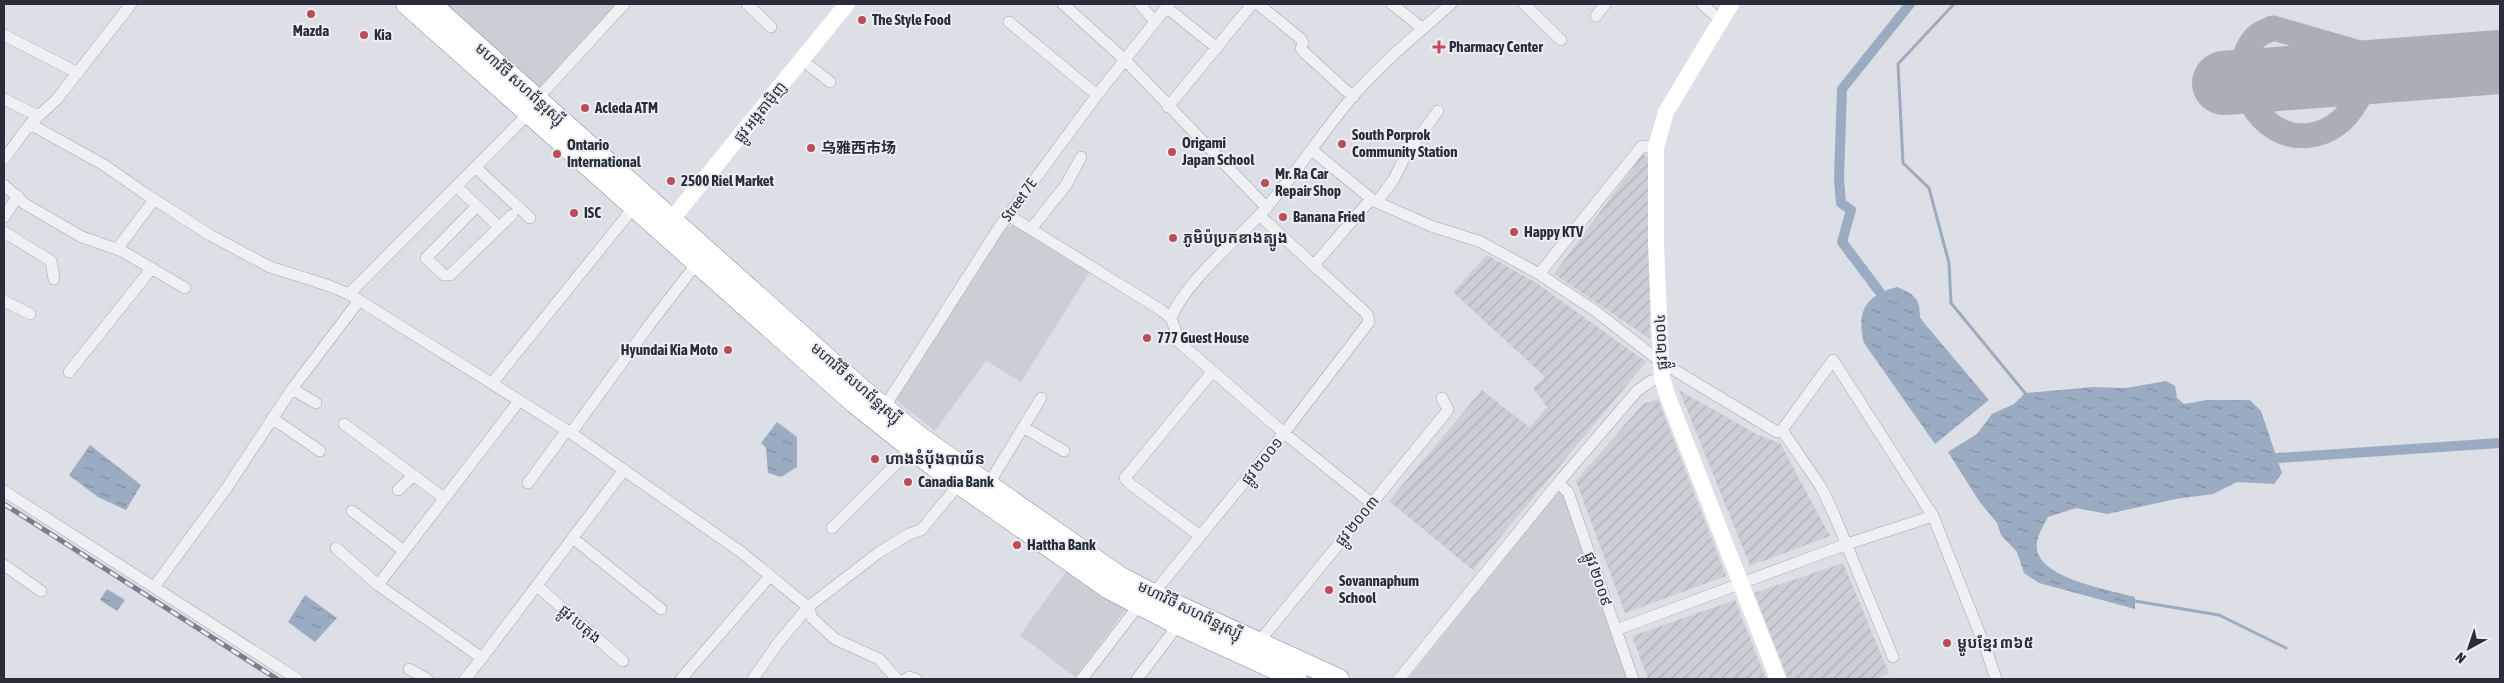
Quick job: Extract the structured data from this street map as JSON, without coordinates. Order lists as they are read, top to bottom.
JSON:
{
  "streets": {
    "highway": ["មហាវិថី សហព័ន្ធរុស្ស៊ី"],
    "main road": ["ផ្លូវ អង្តតាម៉ិញ", "ផ្លូវ ២០០៤"],
    "street": [
      "Street 7E",
      "ផ្លូវ ២០០១",
      "ផ្លូវ ២០០៣",
      "ផ្លូវ ២០០៩",
      "ផ្លូវ បេតុង"
    ]
  },
  "crossings": [
    ["មហាវិថី សហព័ន្ធរុស្ស៊ី", "ផ្លូវ អង្តតាម៉ិញ"],
    ["មហាវិថី សហព័ន្ធរុស្ស៊ី", "Street 7E"],
    ["មហាវិថី សហព័ន្ធរុស្ស៊ី", "ផ្លូវ ២០០១"],
    ["មហាវិថី សហព័ន្ធរុស្ស៊ី", "ផ្លូវ ២០០៣"]
  ],
  "places": {
    "other": [
      "Mazda",
      "The Style Food",
      "Kia",
      "Acleda ATM",
      "South Porprok Community Station",
      "乌雅西市场",
      "Origami Japan School",
      "Ontario International",
      "2500 Riel Market",
      "Mr. Ra Car Repair Shop",
      "ISC",
      "Banana Fried",
      "Happy KTV",
      "ភូមិប៉ប្រកខាងត្បូង",
      "777 Guest House",
      "Hyundai Kia Moto",
      "ហាងនំបុ័ងបាយ័ន",
      "Canadia Bank",
      "Hattha Bank",
      "Sovannaphum School",
      "ម្ហូបខ្មែរ ៣៦៥"
    ],
    "health": ["Pharmacy Center"]
  },
  "north": "bottom left"
}
